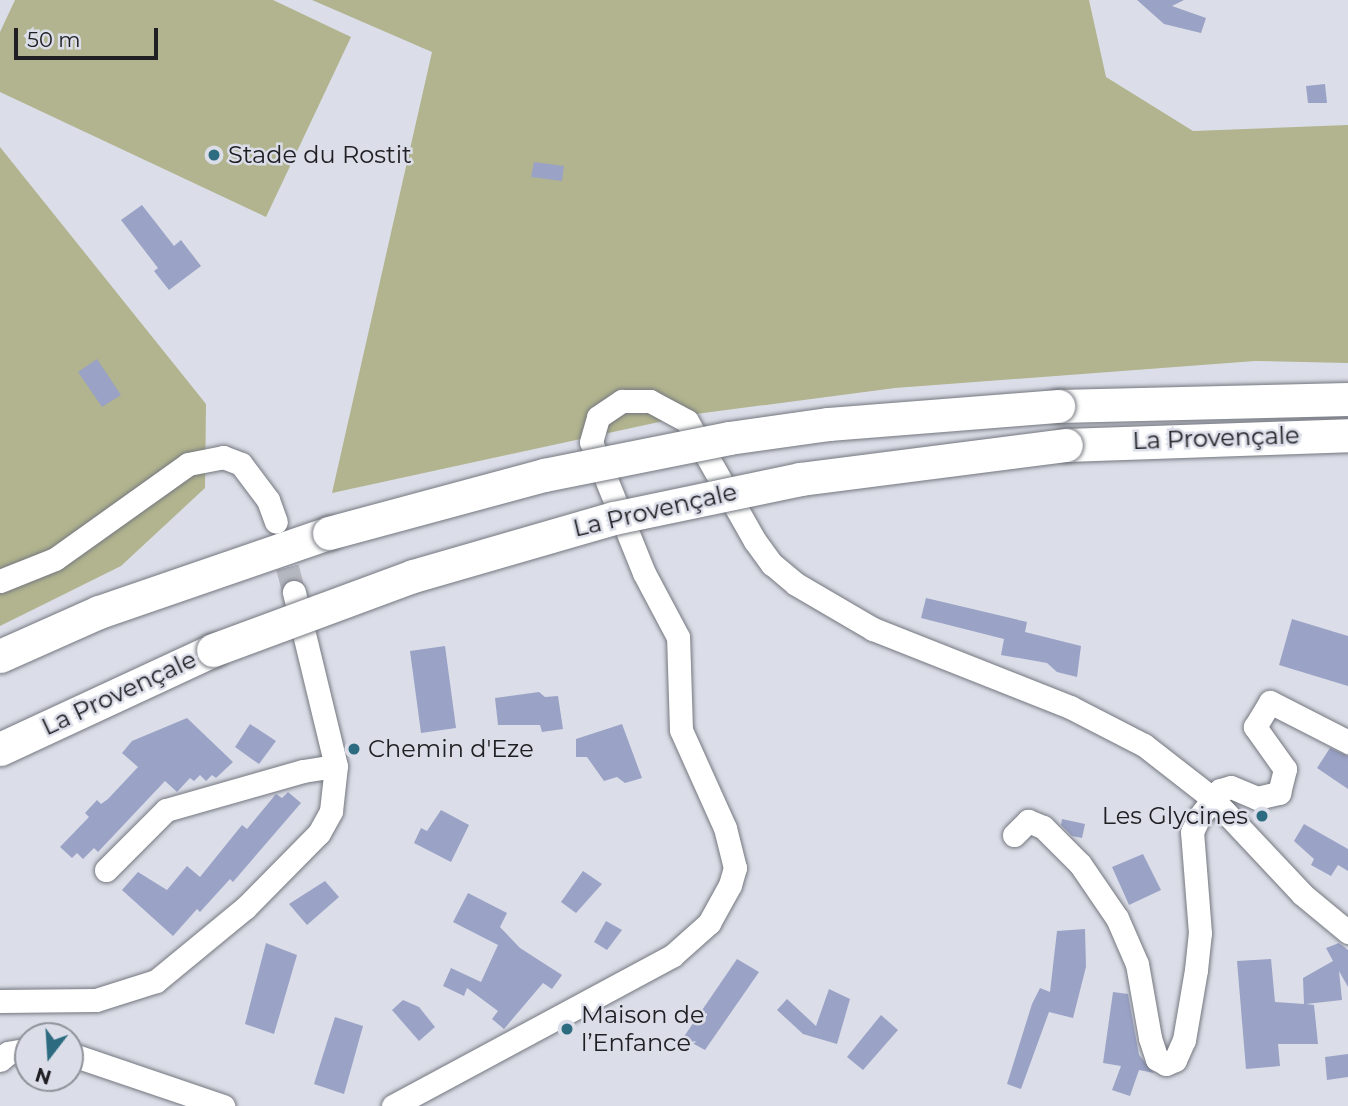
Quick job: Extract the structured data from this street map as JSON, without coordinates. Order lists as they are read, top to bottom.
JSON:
{
  "streets": {
    "highway": ["La Provençale"]
  },
  "places": [
    "Stade du Rostit",
    "Chemin d'Eze",
    "Les Glycines",
    "Maison de l’Enfance"
  ],
  "scale_bar": "50 m",
  "north": "bottom"
}
